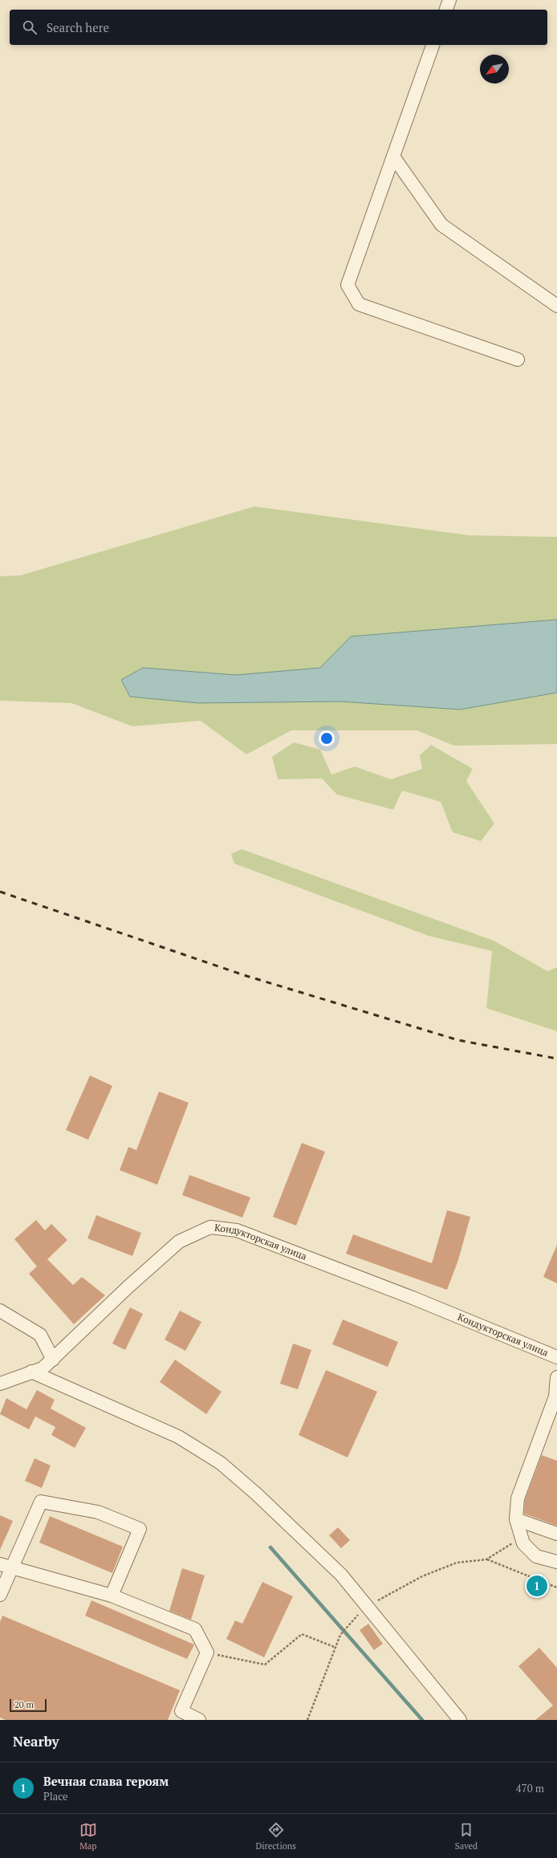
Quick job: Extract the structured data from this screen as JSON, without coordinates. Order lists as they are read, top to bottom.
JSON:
{
  "streets": {
    "lane": ["Кондукторская улица"]
  },
  "scale_bar": "20 m",
  "north": "bottom left",
  "page": {
    "search": "Search here",
    "pins": "1",
    "scale": "20 m",
    "heading": "Nearby",
    "list": [
      {
        "mark": "1",
        "name": "Вечная слава героям",
        "note": "Place",
        "value": "470 m"
      }
    ],
    "nav": ["Map", "Directions", "Saved"]
  }
}
